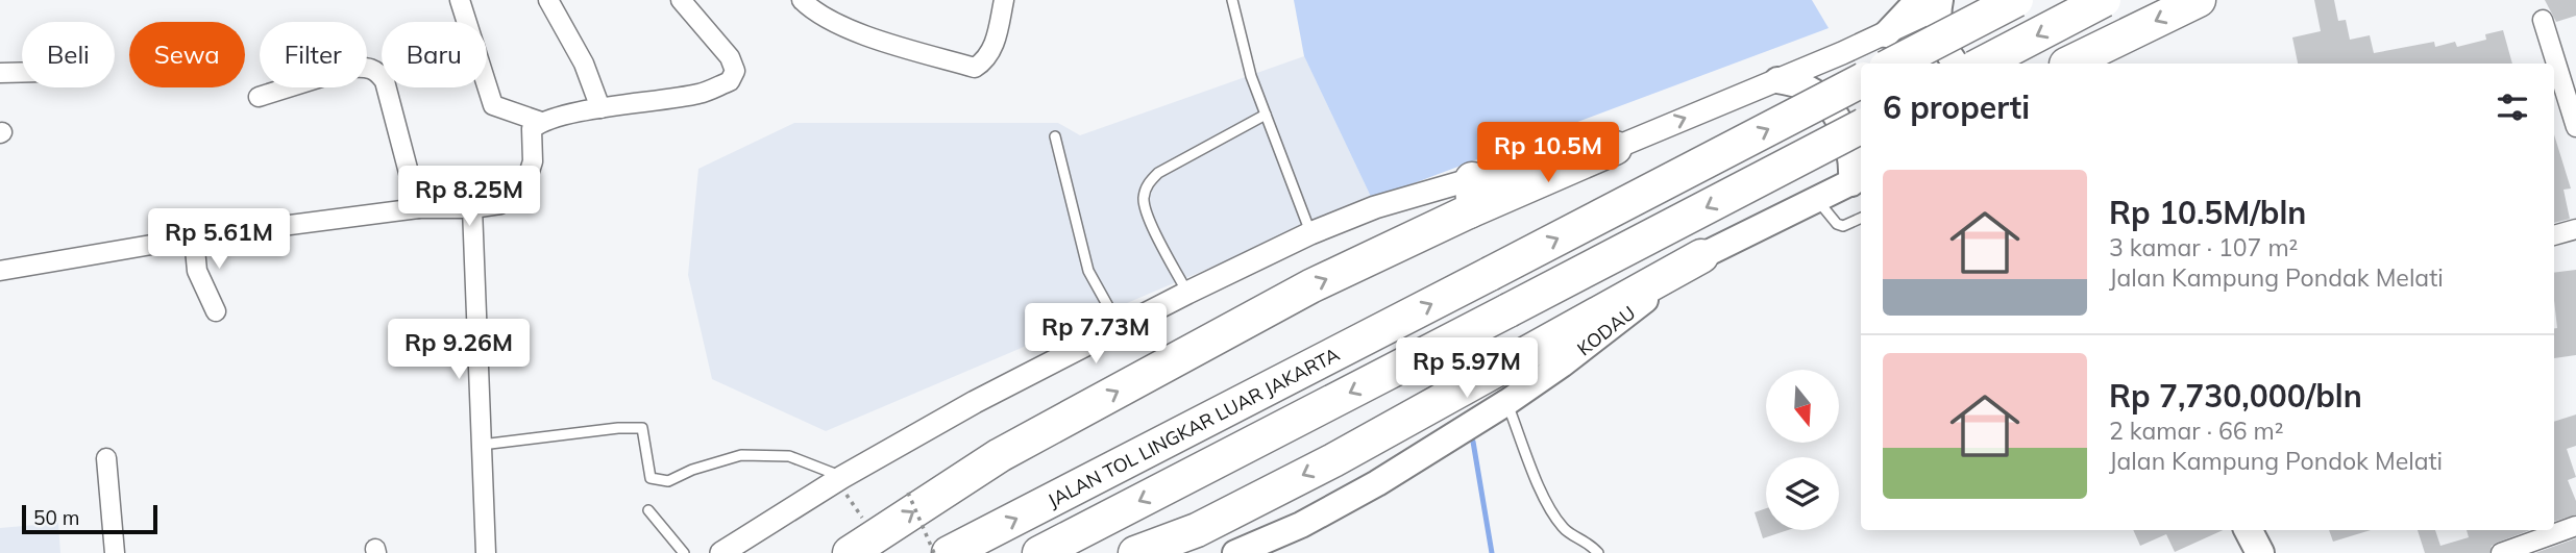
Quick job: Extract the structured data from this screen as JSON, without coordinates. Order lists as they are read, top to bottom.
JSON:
{
  "streets": {
    "highway": ["JALAN TOL LINGKAR LUAR JAKARTA"],
    "main road": ["KODAU"]
  },
  "scale_bar": "50 m",
  "north": "bottom",
  "page": {
    "chip": [
      "Beli",
      "Sewa",
      "Filter",
      "Baru"
    ],
    "heading": "6 properti",
    "price": [
      "Rp 10.5M",
      "Rp 8.25M",
      "Rp 5.61M",
      "Rp 7.73M",
      "Rp 9.26M",
      "Rp 5.97M"
    ],
    "list": [
      {
        "name": "Rp 10.5M/bln",
        "note": "3 kamar · 107 m² · Jalan Kampung Pondak Melati"
      },
      {
        "name": "Rp 7,730,000/bln",
        "note": "2 kamar · 66 m² · Jalan Kampung Pondok Melati"
      }
    ],
    "scale": "50 m"
  }
}
